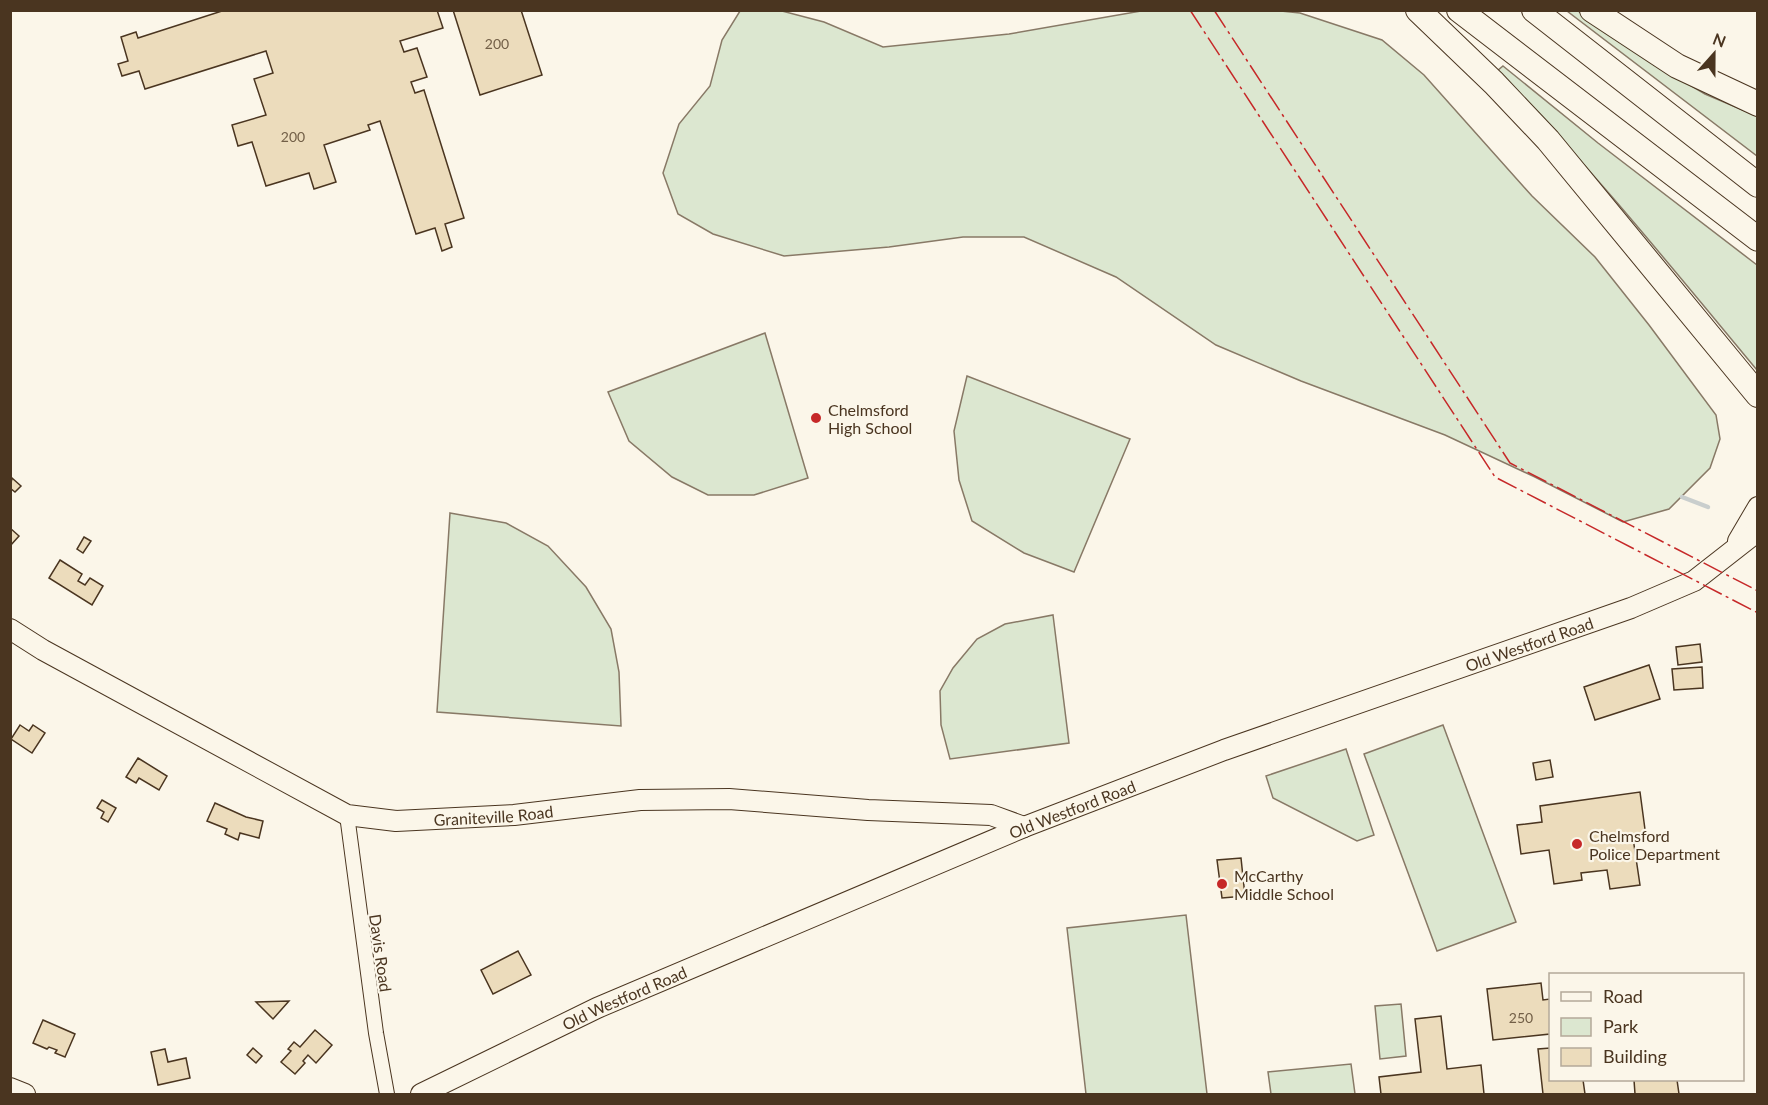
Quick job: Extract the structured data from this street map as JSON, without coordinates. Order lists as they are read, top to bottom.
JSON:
{
  "streets": {
    "main road": ["Old Westford Road", "Graniteville Road"],
    "street": ["Davis Road"]
  },
  "crossings": [
    ["Old Westford Road", "Graniteville Road"],
    ["Graniteville Road", "Davis Road"]
  ],
  "places": ["Chelmsford High School", "Chelmsford Police Department", "McCarthy Middle School"],
  "house_numbers": ["200", "200", "250"],
  "legend": ["Road", "Park", "Building"],
  "north": "top"
}
